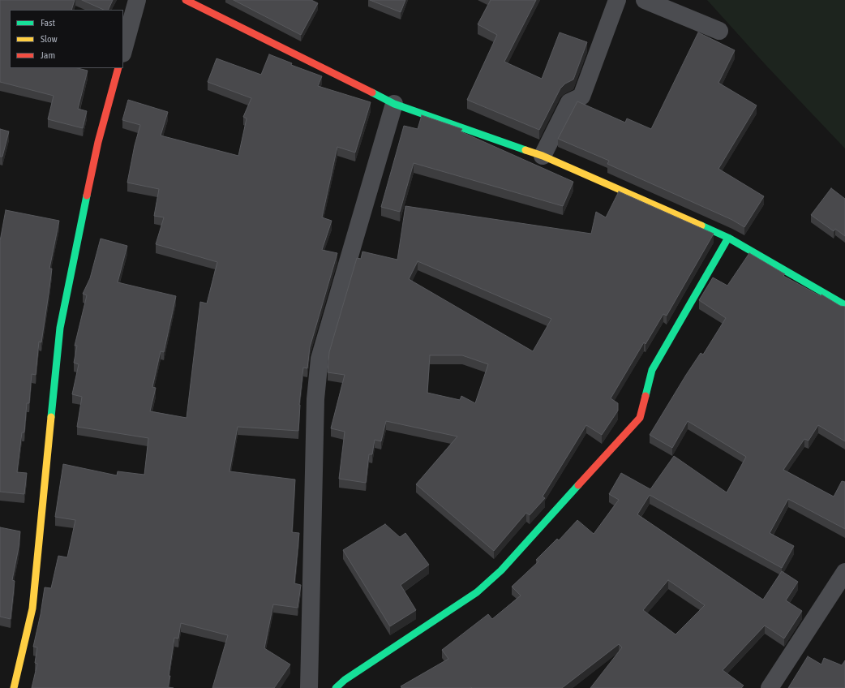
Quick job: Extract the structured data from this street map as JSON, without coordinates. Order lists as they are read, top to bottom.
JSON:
{
  "legend": ["Fast", "Slow", "Jam"]
}
